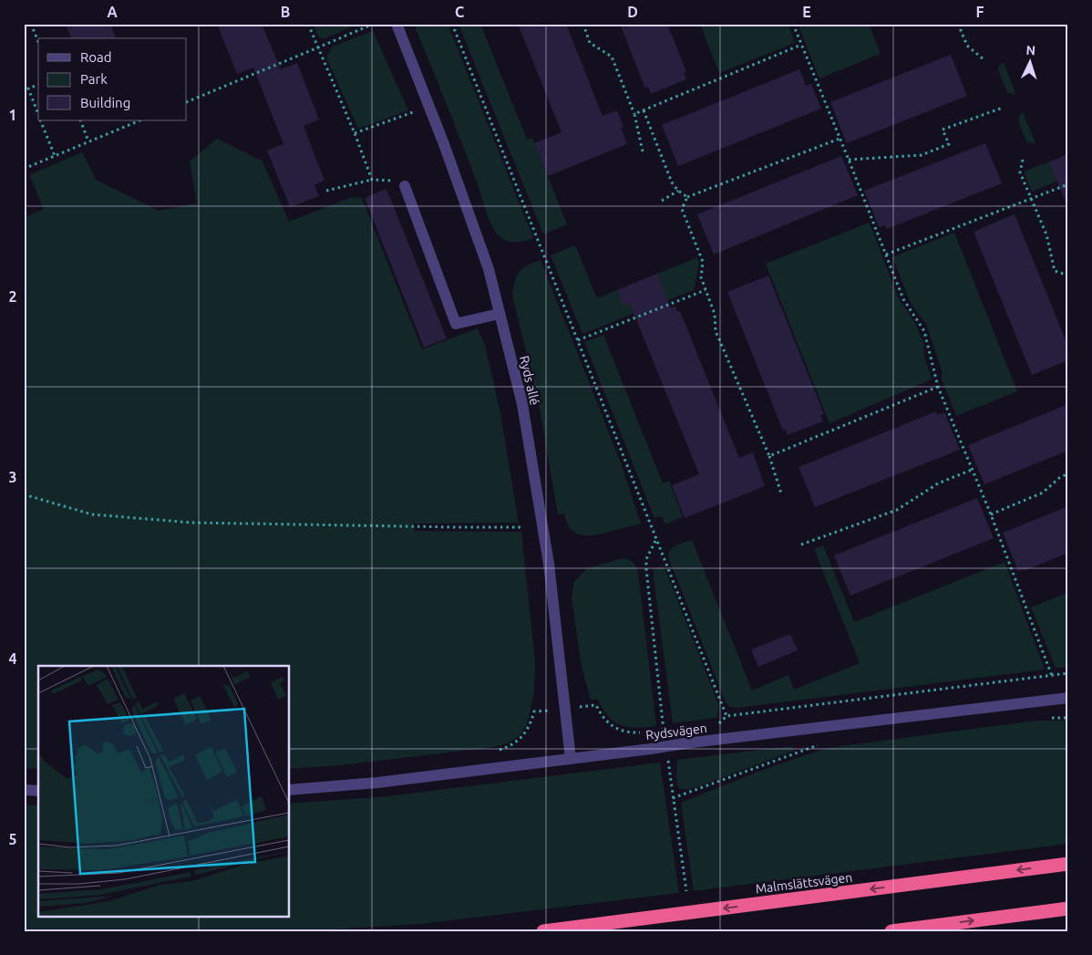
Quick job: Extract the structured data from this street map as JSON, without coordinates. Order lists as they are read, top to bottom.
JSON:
{
  "streets": {
    "highway": ["Malmslättsvägen"],
    "street": ["Ryds allé", "Rydsvägen"]
  },
  "crossings": [
    ["Ryds allé", "Rydsvägen"]
  ],
  "legend": ["Road", "Park", "Building"],
  "north": "top",
  "grid": {
    "columns": [
      "A",
      "B",
      "C",
      "D",
      "E",
      "F"
    ],
    "rows": [
      "1",
      "2",
      "3",
      "4",
      "5"
    ]
  }
}
